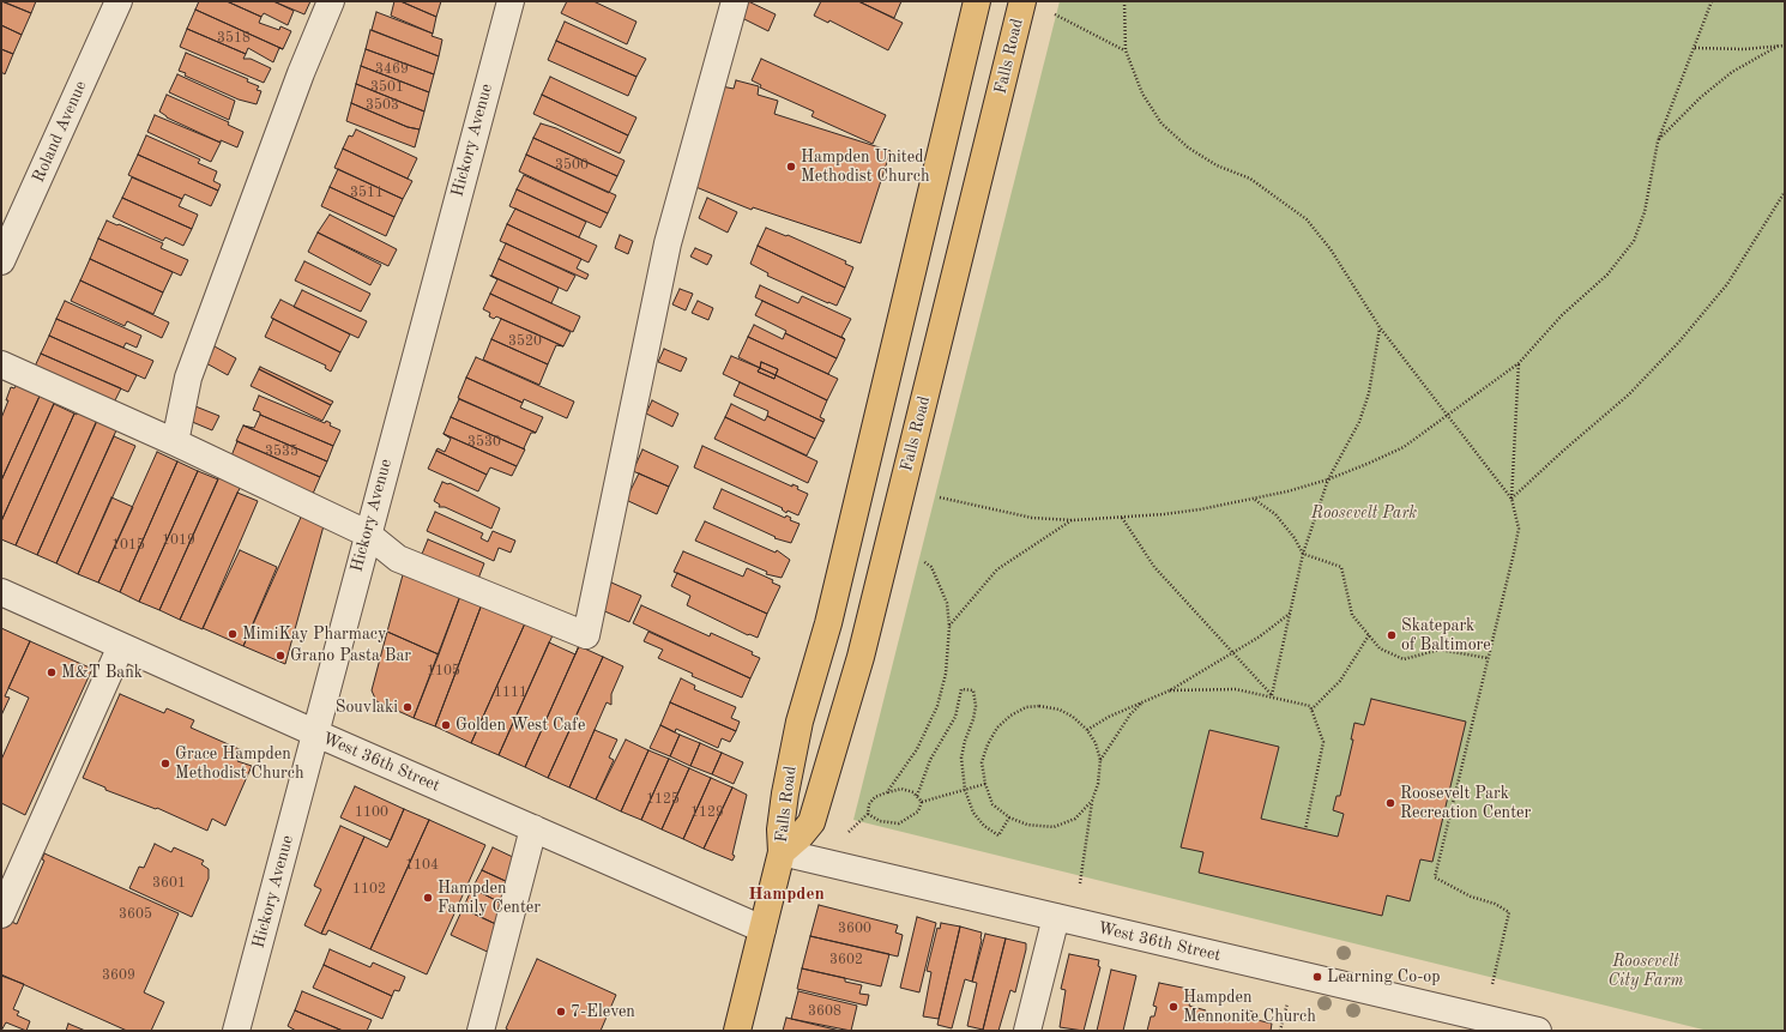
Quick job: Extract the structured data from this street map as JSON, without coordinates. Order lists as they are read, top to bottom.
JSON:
{
  "streets": {
    "main road": ["Falls Road"],
    "street": ["Roland Avenue", "Hickory Avenue", "West 36th Street"]
  },
  "crossings": [
    ["Falls Road", "West 36th Street"],
    ["Hickory Avenue", "West 36th Street"]
  ],
  "districts": ["Hampden"],
  "parks": ["Roosevelt Park", "Roosevelt City Farm"],
  "places": [
    "Hampden United Methodist Church",
    "MimiKay Pharmacy",
    "Skatepark of Baltimore",
    "Grano Pasta Bar",
    "M&T Bank",
    "Souvlaki",
    "Golden West Cafe",
    "Grace Hampden Methodist Church",
    "Roosevelt Park Recreation Center",
    "Hampden Family Center",
    "Learning Co-op",
    "Hampden Mennonite Church",
    "7-Eleven"
  ],
  "house_numbers": [
    "3518",
    "3469",
    "3501",
    "3503",
    "3500",
    "3511",
    "3520",
    "3530",
    "3535",
    "1019",
    "1015",
    "1105",
    "1111",
    "1125",
    "1100",
    "1129",
    "1104",
    "3601",
    "1102",
    "3605",
    "3600",
    "3602",
    "3609",
    "3608"
  ]
}
